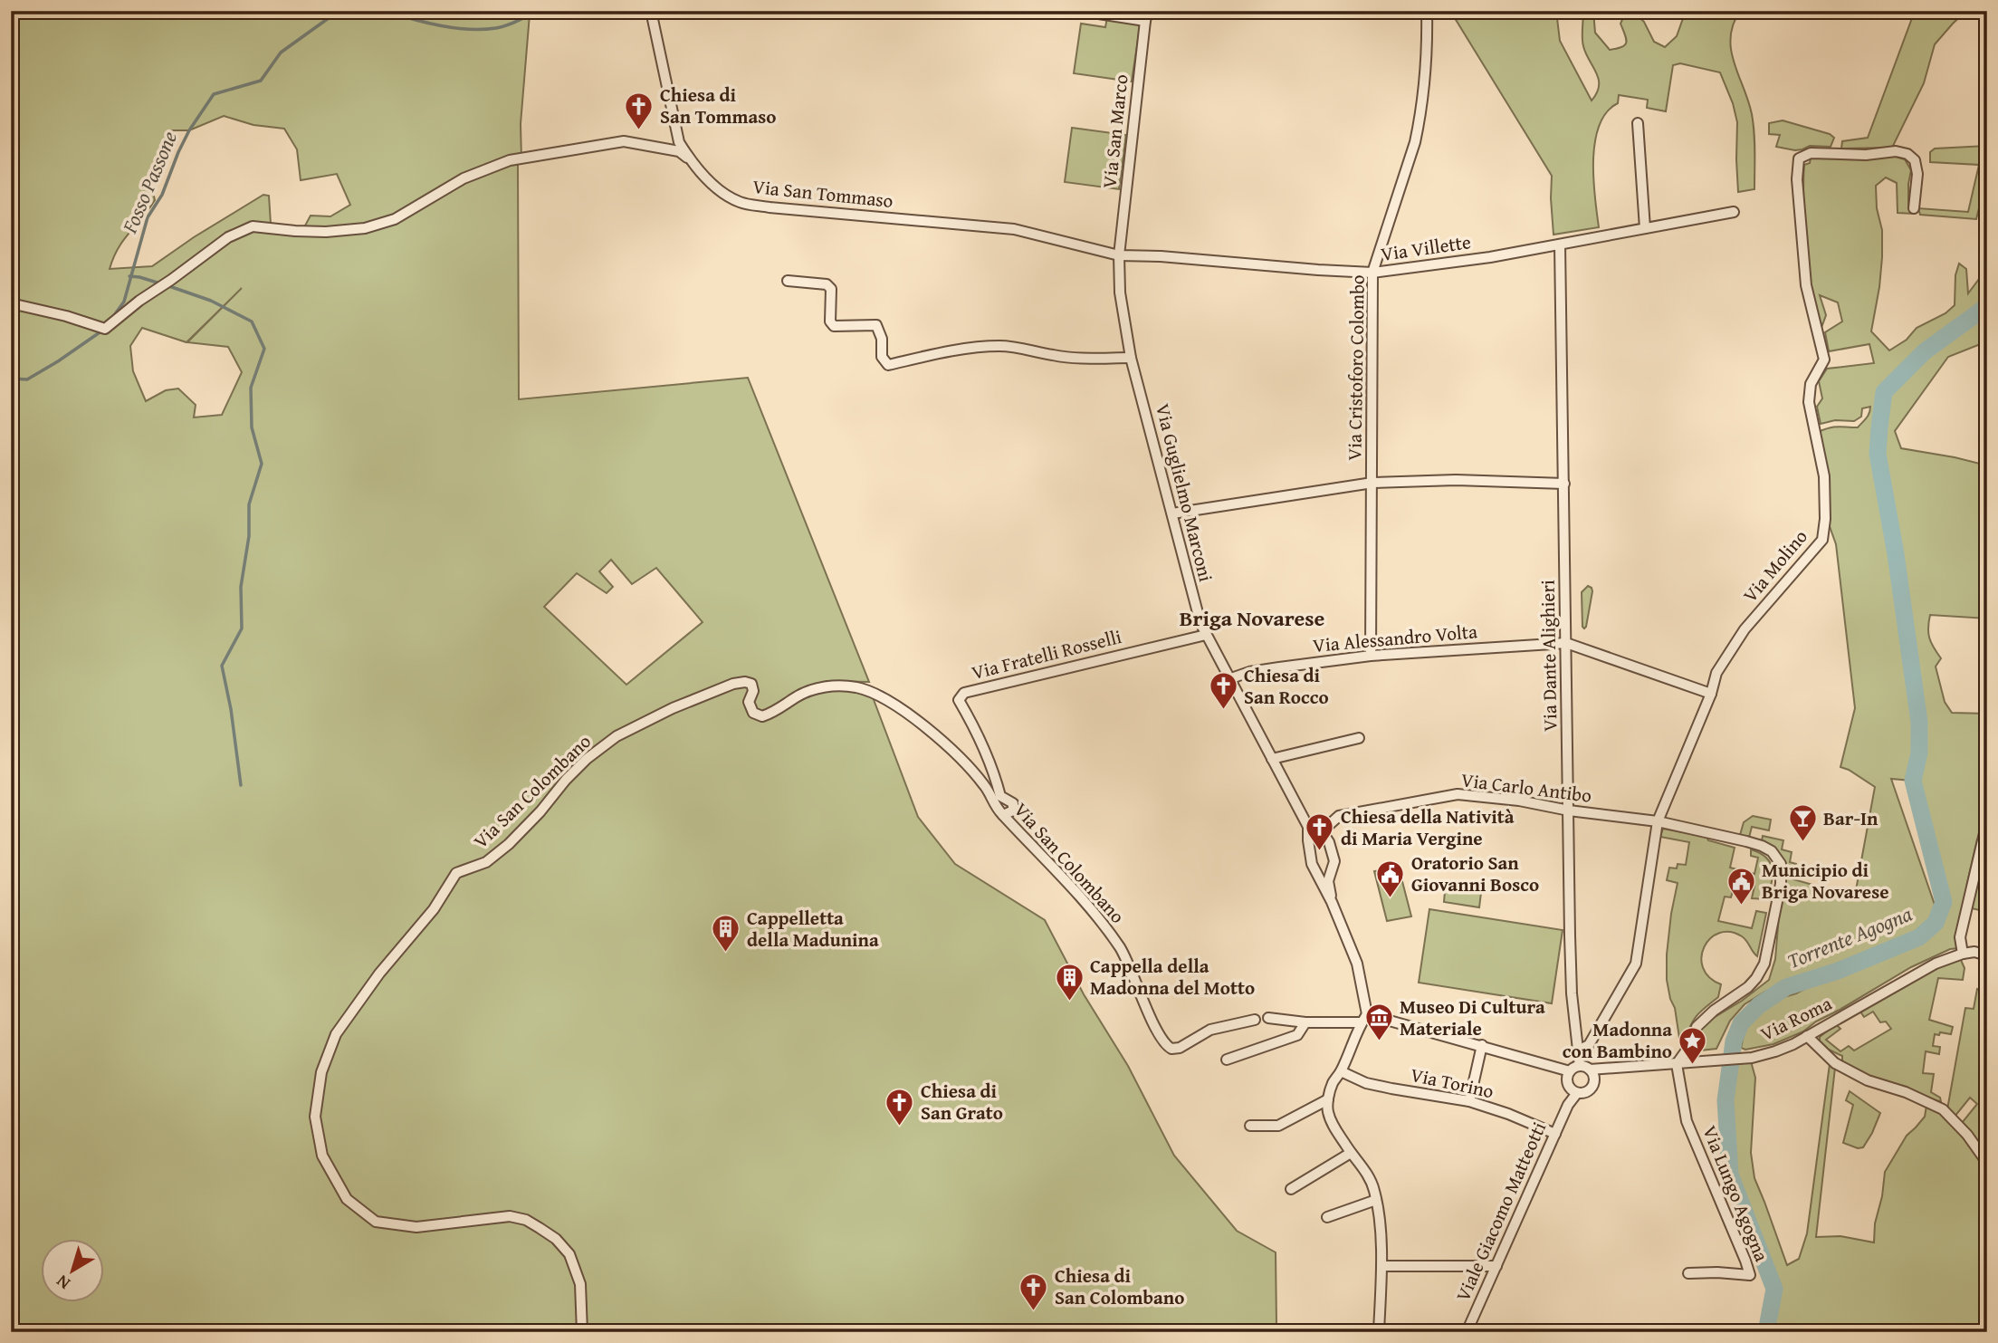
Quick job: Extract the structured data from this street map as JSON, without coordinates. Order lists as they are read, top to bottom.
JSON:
{
  "streets": {
    "street": [
      "Via San Marco",
      "Via San Tommaso",
      "Via Villette",
      "Via Cristoforo Colombo",
      "Via Guglielmo Marconi",
      "Via Molino",
      "Via Alessandro Volta",
      "Via Fratelli Rosselli",
      "Via Dante Alighieri",
      "Via Carlo Antibo",
      "Via San Colombano",
      "Via Roma",
      "Via Torino",
      "Via Lungo Agogna",
      "Viale Giacomo Matteotti"
    ]
  },
  "crossings": [
    ["Via San Marco", "Via San Tommaso"],
    ["Via San Marco", "Via Villette"],
    ["Via San Marco", "Via Guglielmo Marconi"],
    ["Via San Tommaso", "Via Villette"],
    ["Via San Tommaso", "Via Guglielmo Marconi"],
    ["Via Villette", "Via Cristoforo Colombo"],
    ["Via Villette", "Via Guglielmo Marconi"],
    ["Via Villette", "Via Dante Alighieri"],
    ["Via Cristoforo Colombo", "Via Alessandro Volta"],
    ["Via Guglielmo Marconi", "Via Alessandro Volta"],
    ["Via Guglielmo Marconi", "Via Fratelli Rosselli"],
    ["Via Guglielmo Marconi", "Via Carlo Antibo"],
    ["Via Molino", "Via Dante Alighieri"],
    ["Via Molino", "Via Carlo Antibo"],
    ["Via Alessandro Volta", "Via Dante Alighieri"],
    ["Via Fratelli Rosselli", "Via San Colombano"],
    ["Via Dante Alighieri", "Via Carlo Antibo"],
    ["Via Dante Alighieri", "Via Roma"],
    ["Via Dante Alighieri", "Viale Giacomo Matteotti"],
    ["Via Carlo Antibo", "Via Roma"],
    ["Via Carlo Antibo", "Via Lungo Agogna"],
    ["Via Roma", "Via Lungo Agogna"],
    ["Via Roma", "Viale Giacomo Matteotti"],
    ["Via Torino", "Viale Giacomo Matteotti"]
  ],
  "districts": ["Briga Novarese"],
  "water": ["Fosso Passone", "Torrente Agogna"],
  "places": {
    "church": [
      "Chiesa di San Tommaso",
      "Chiesa di San Rocco",
      "Chiesa della Natività di Maria Vergine",
      "Chiesa di San Grato",
      "Chiesa di San Colombano"
    ],
    "bar": ["Bar-In"],
    "public building": ["Oratorio San Giovanni Bosco", "Municipio di Briga Novarese"],
    "building": ["Cappelletta della Madunina", "Cappella della Madonna del Motto"],
    "museum": ["Museo Di Cultura Materiale"],
    "place": ["Madonna con Bambino"]
  },
  "north": "bottom left"
}
